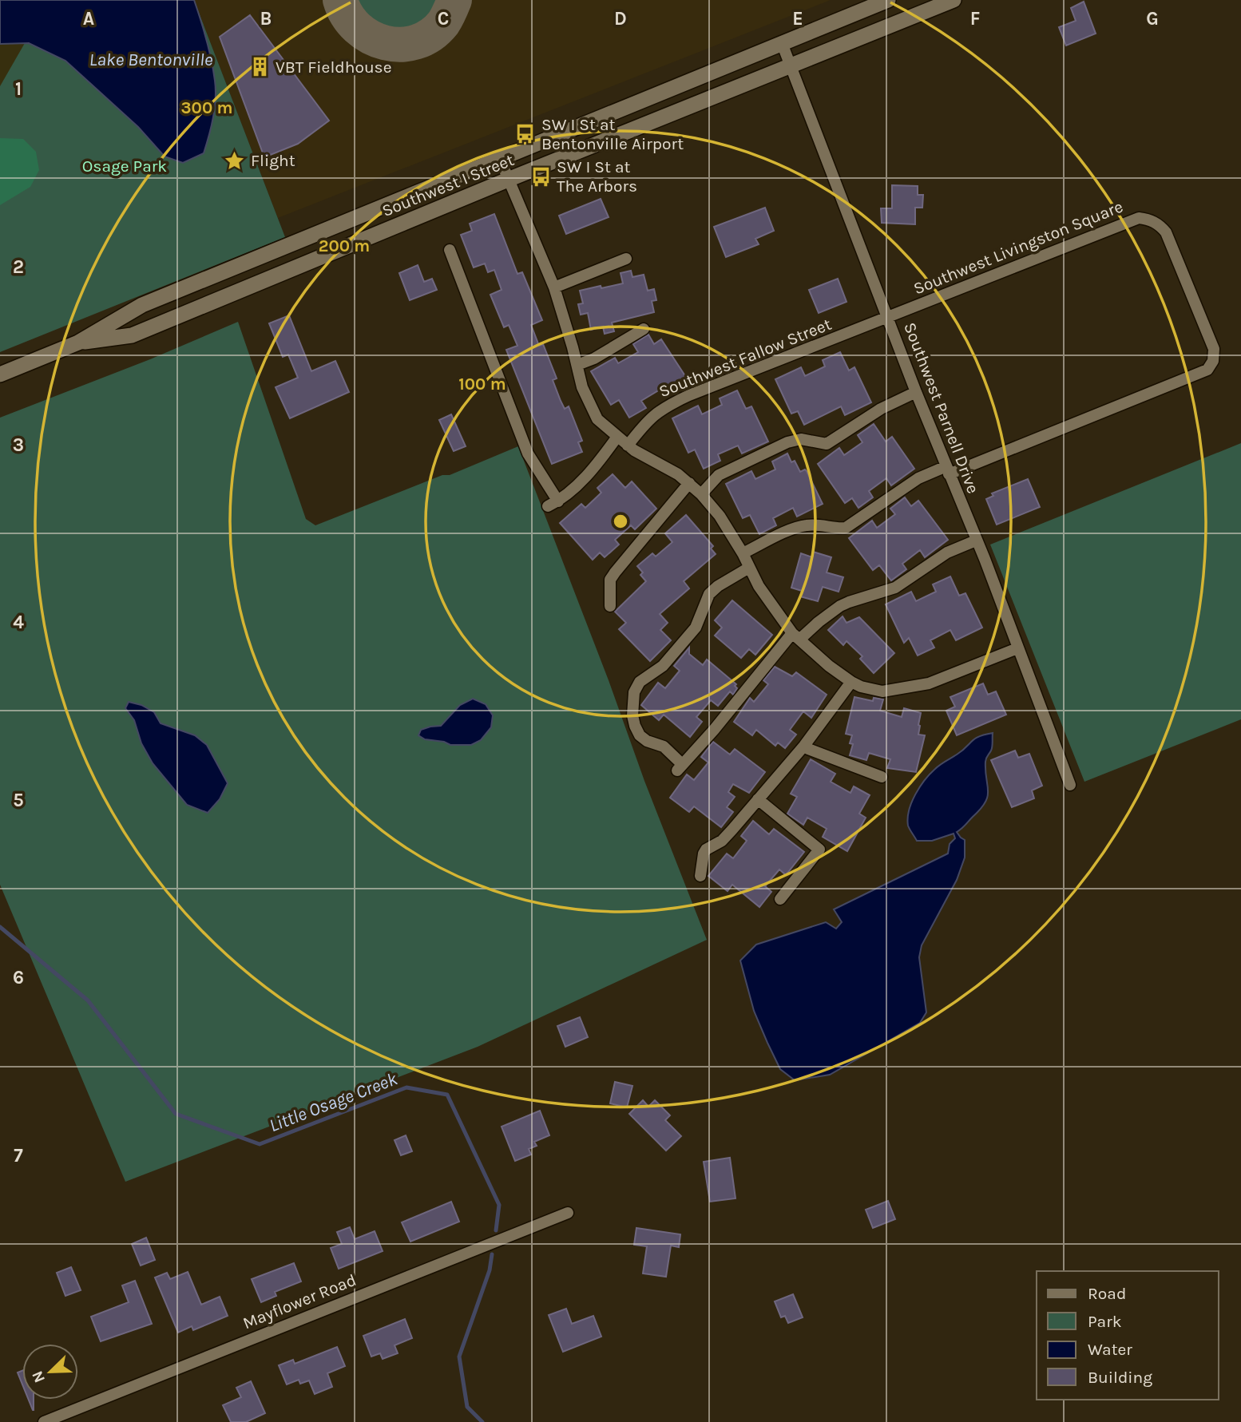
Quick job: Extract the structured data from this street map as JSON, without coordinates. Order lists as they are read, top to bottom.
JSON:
{
  "streets": {
    "main road": ["Southwest I Street"],
    "street": [
      "Southwest Livingston Square",
      "Southwest Fallow Street",
      "Southwest Parnell Drive",
      "Mayflower Road"
    ]
  },
  "crossings": [
    ["Southwest I Street", "Southwest Parnell Drive"],
    ["Southwest Livingston Square", "Southwest Fallow Street"],
    ["Southwest Livingston Square", "Southwest Parnell Drive"],
    ["Southwest Fallow Street", "Southwest Parnell Drive"]
  ],
  "water": ["Lake Bentonville", "Little Osage Creek"],
  "parks": ["Osage Park"],
  "places": {
    "building": ["VBT Fieldhouse"],
    "bus stop": ["SW I St at Bentonville Airport", "SW I St at The Arbors"],
    "place": ["Flight"]
  },
  "legend": [
    "Road",
    "Park",
    "Water",
    "Building"
  ],
  "north": "bottom left",
  "grid": {
    "columns": [
      "A",
      "B",
      "C",
      "D",
      "E",
      "F",
      "G"
    ],
    "rows": [
      "1",
      "2",
      "3",
      "4",
      "5",
      "6",
      "7"
    ]
  },
  "rings": ["300 m", "200 m", "100 m"]
}
